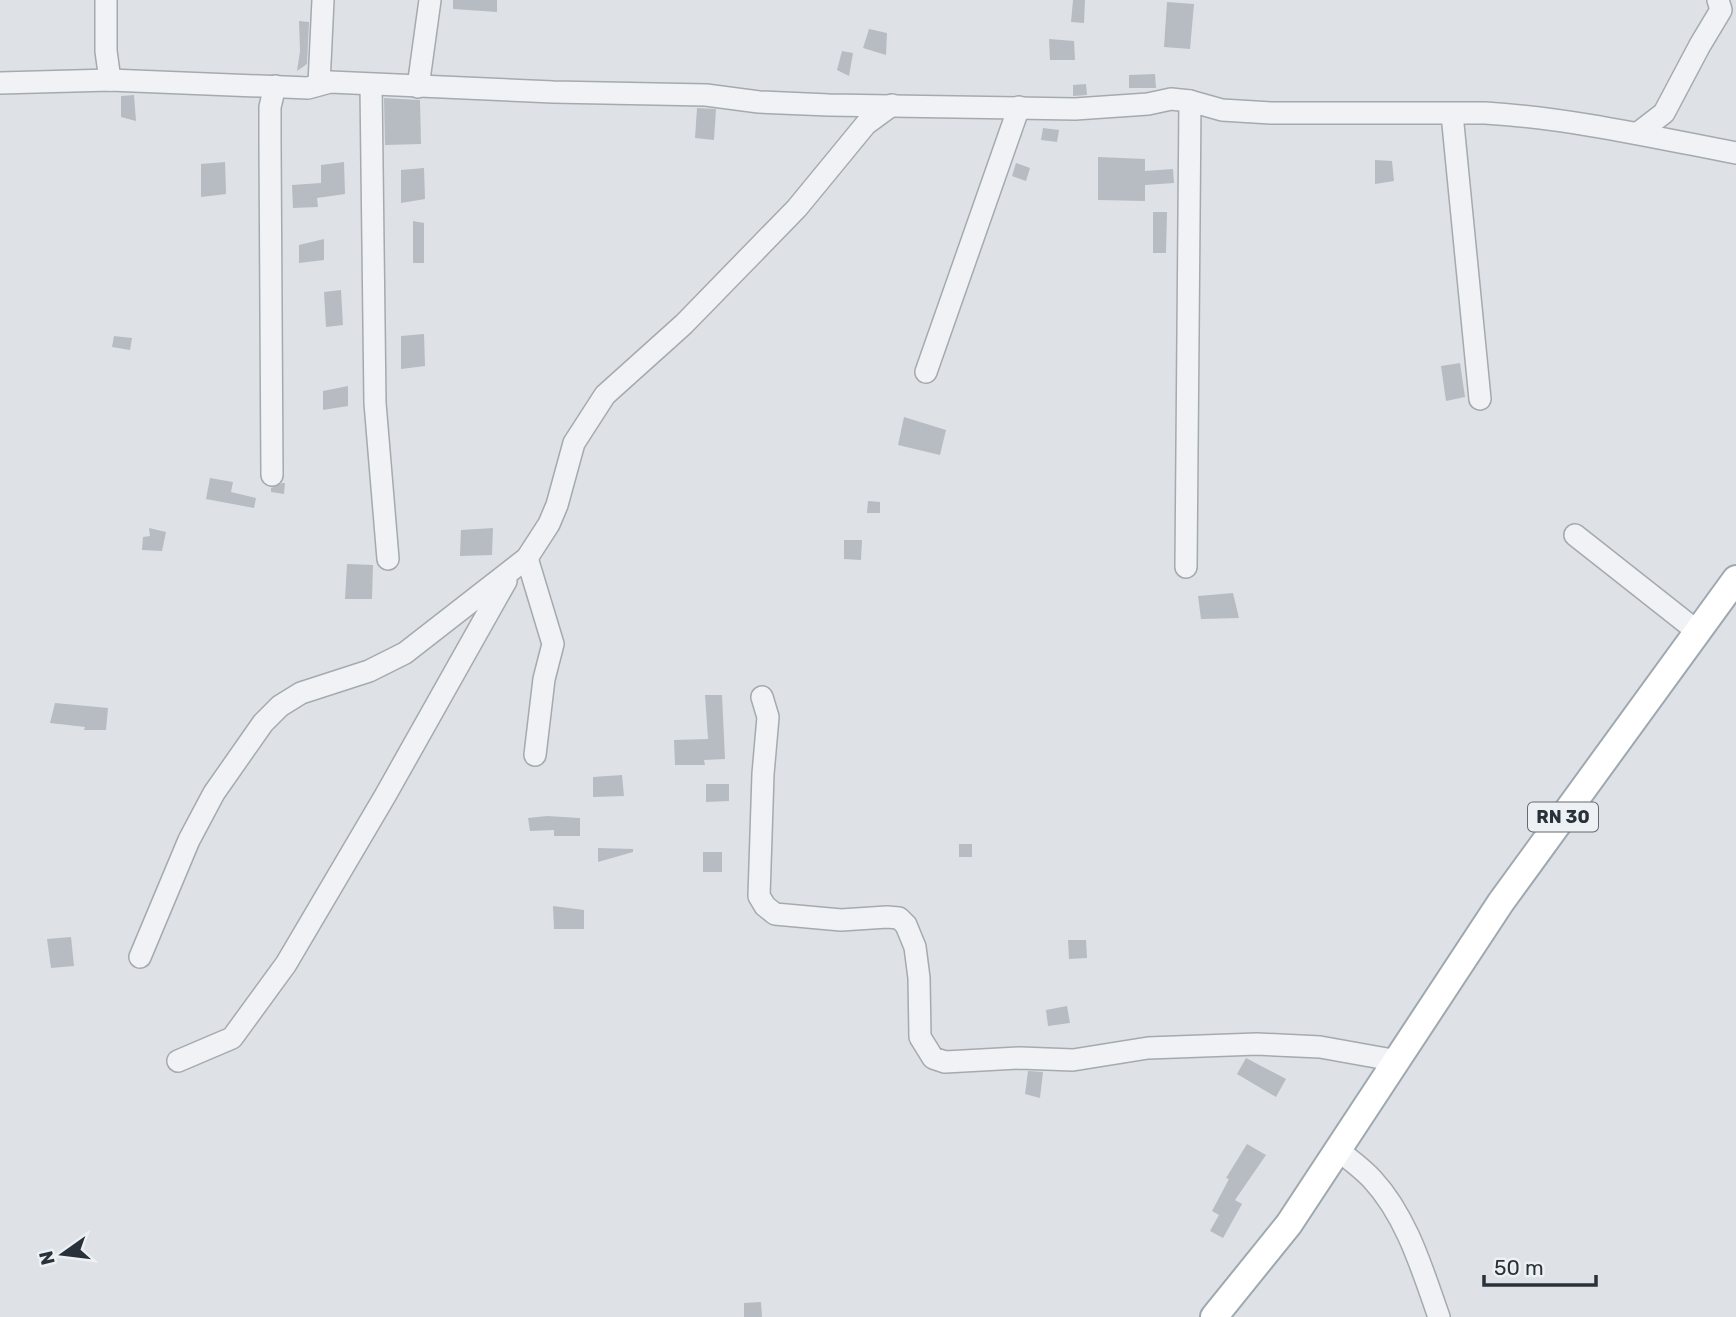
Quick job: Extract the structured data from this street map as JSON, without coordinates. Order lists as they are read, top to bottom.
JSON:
{
  "streets": {
    "main road": ["RN 30"]
  },
  "scale_bar": "50 m",
  "north": "left"
}
